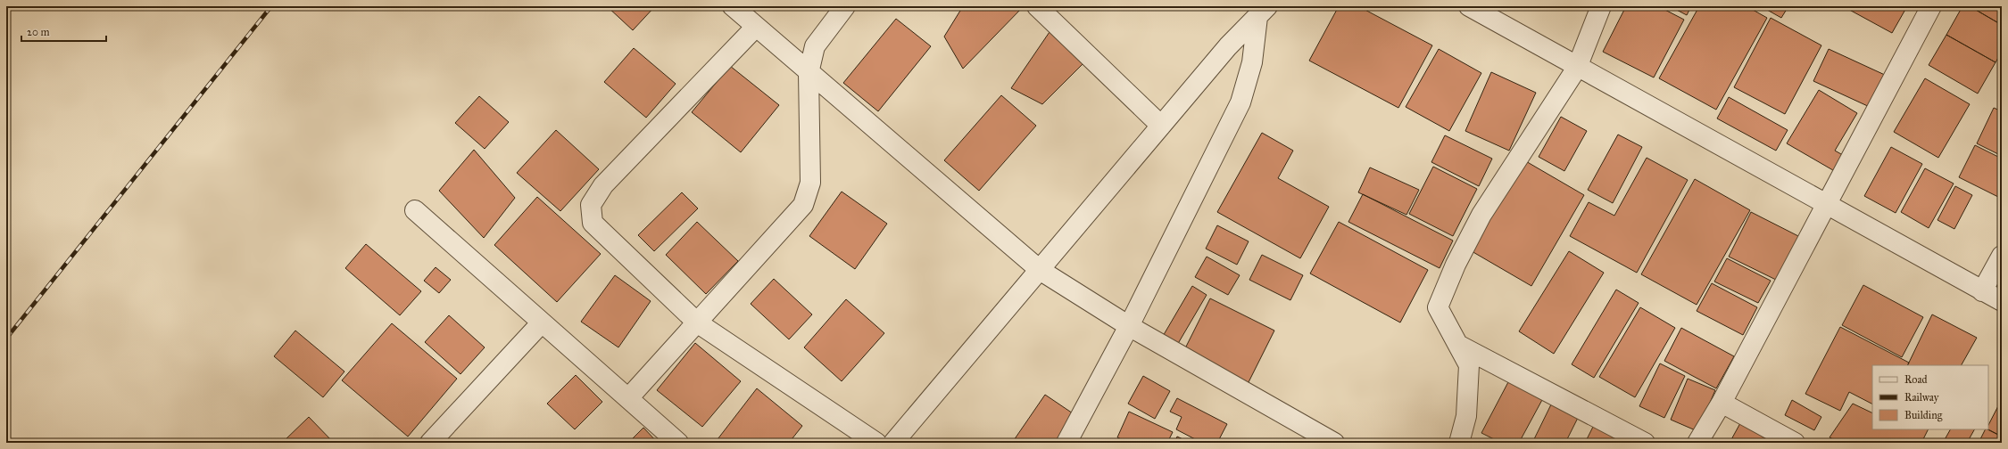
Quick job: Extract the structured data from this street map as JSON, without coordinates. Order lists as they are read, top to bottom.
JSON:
{
  "legend": ["Road", "Railway", "Building"],
  "scale_bar": "20 m"
}
